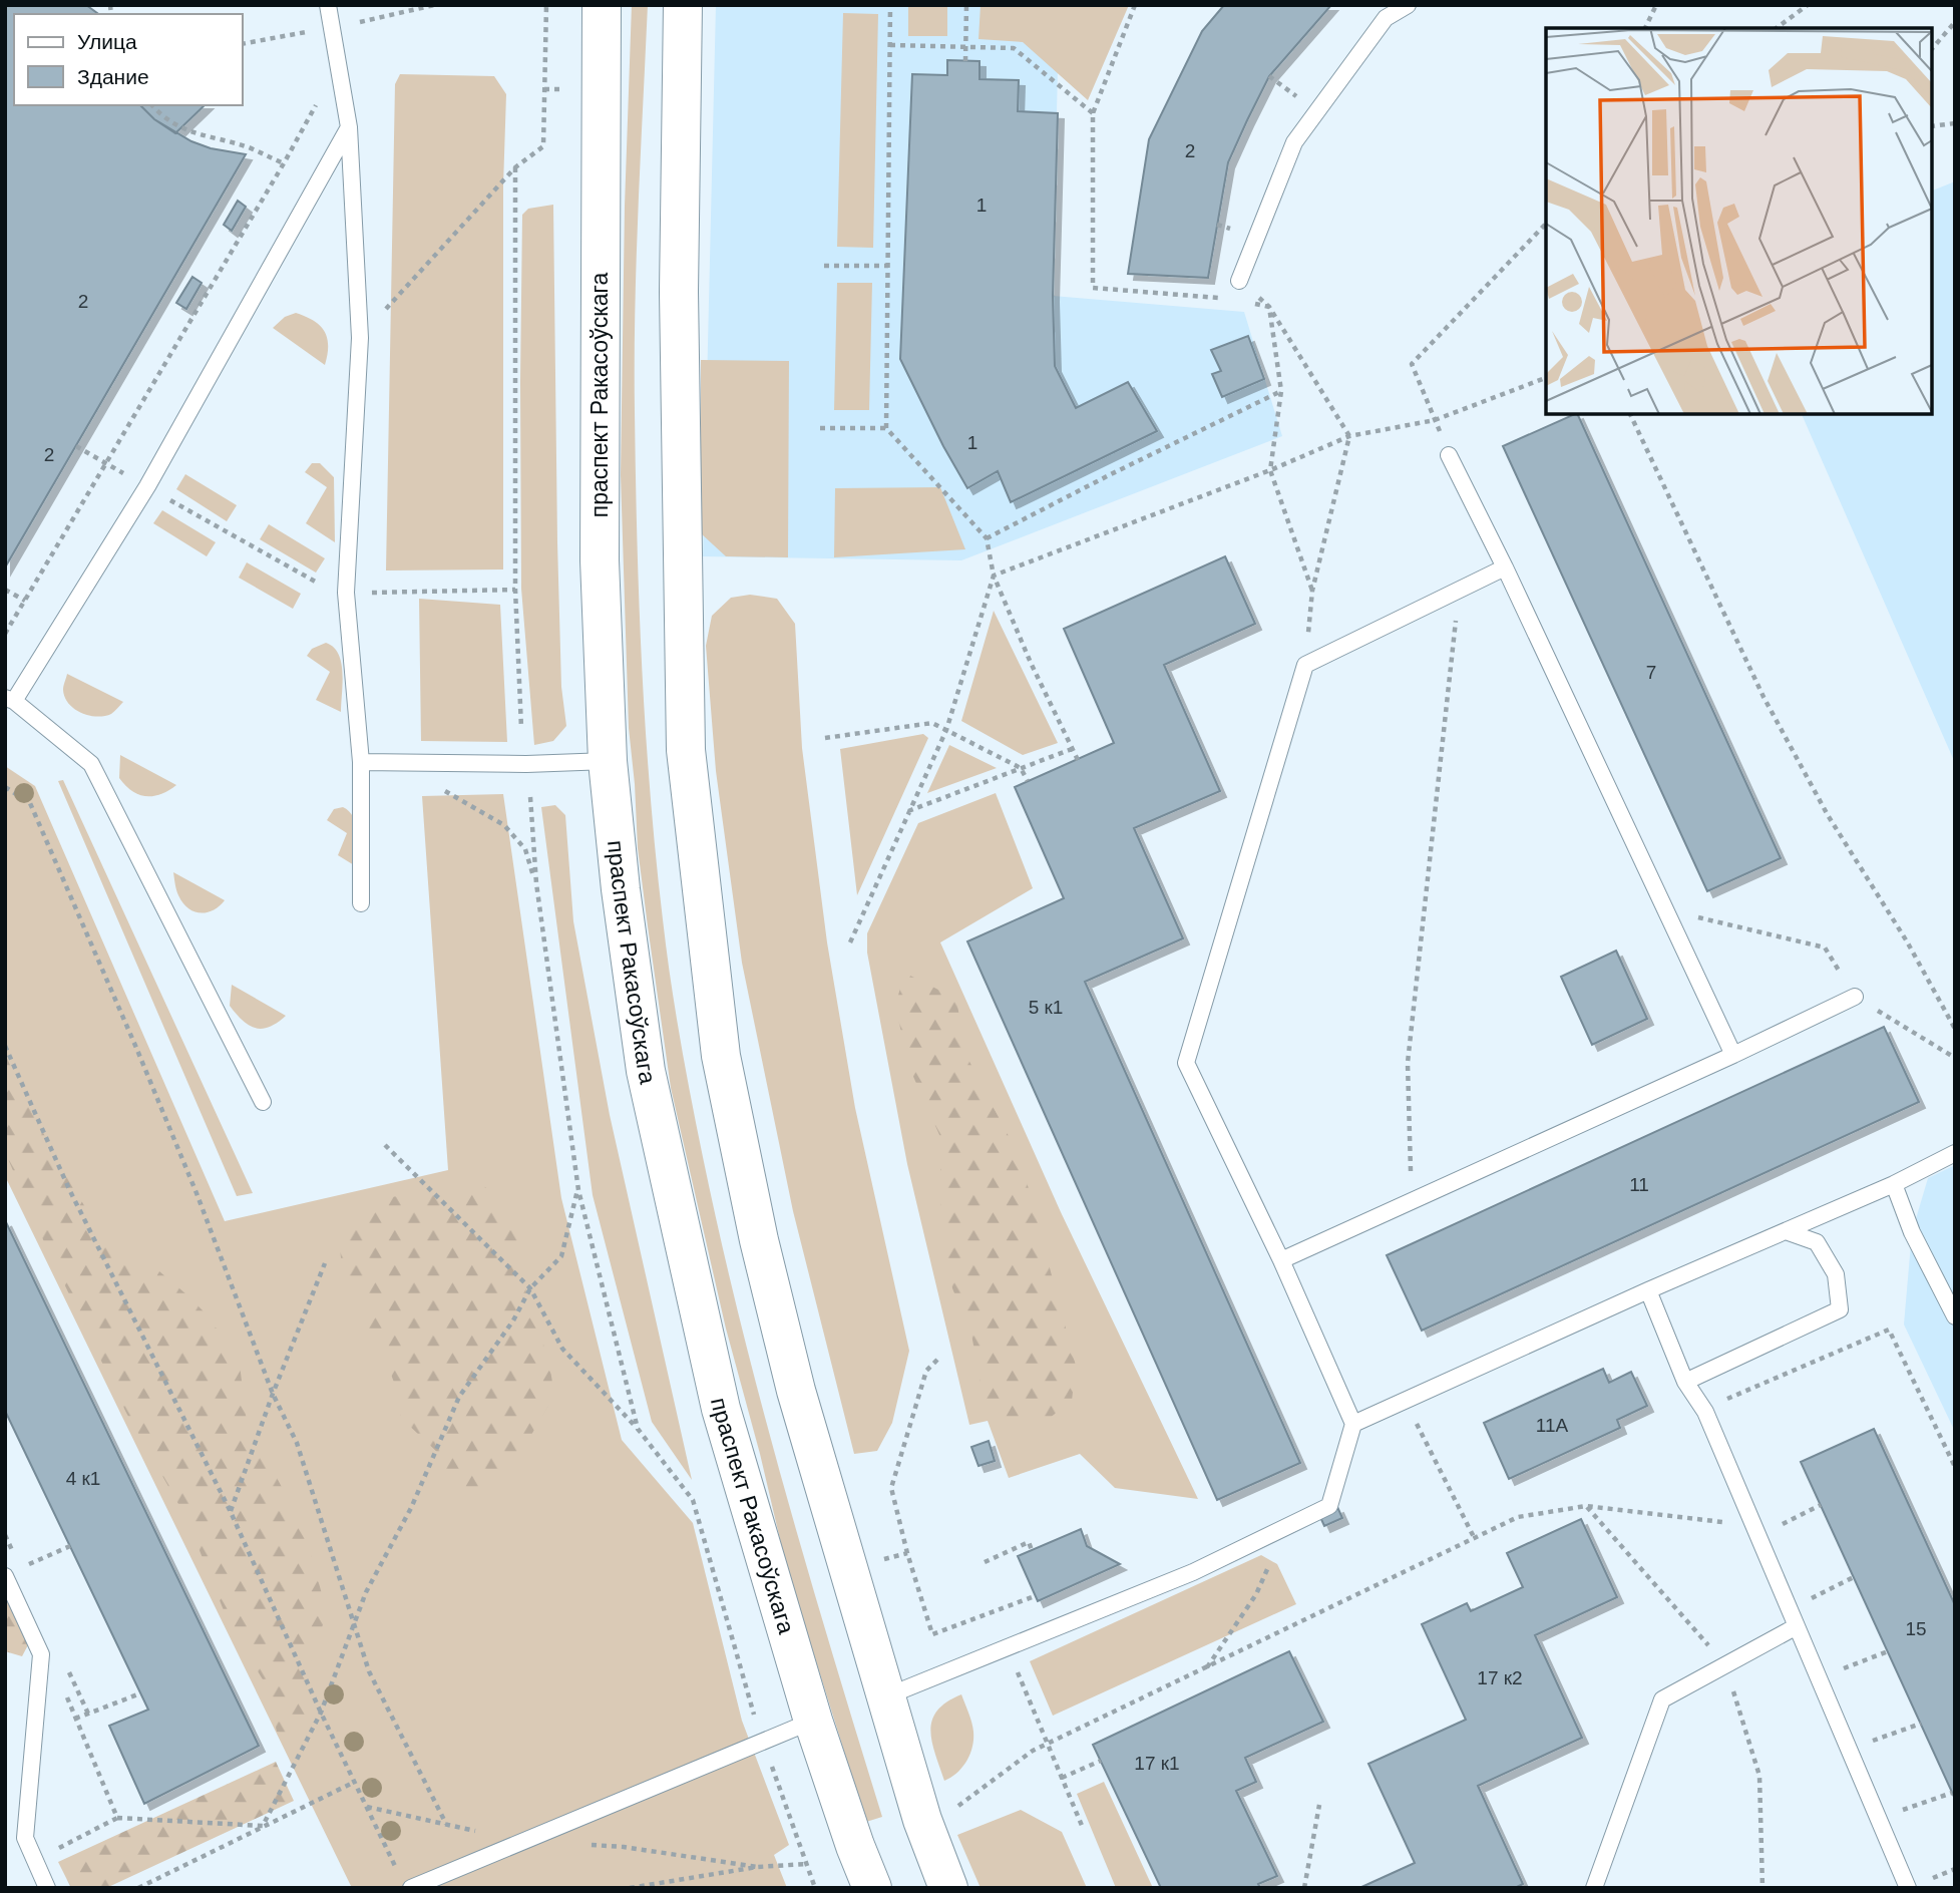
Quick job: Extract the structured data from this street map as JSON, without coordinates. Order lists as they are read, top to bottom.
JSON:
{
  "streets": {
    "main road": ["праспект Ракасоўскага"]
  },
  "house_numbers": [
    "2",
    "1",
    "2",
    "1",
    "2",
    "7",
    "5 к1",
    "11",
    "11А",
    "4 к1",
    "15",
    "17 к2",
    "17 к1"
  ],
  "legend": ["Улица", "Здание"]
}
